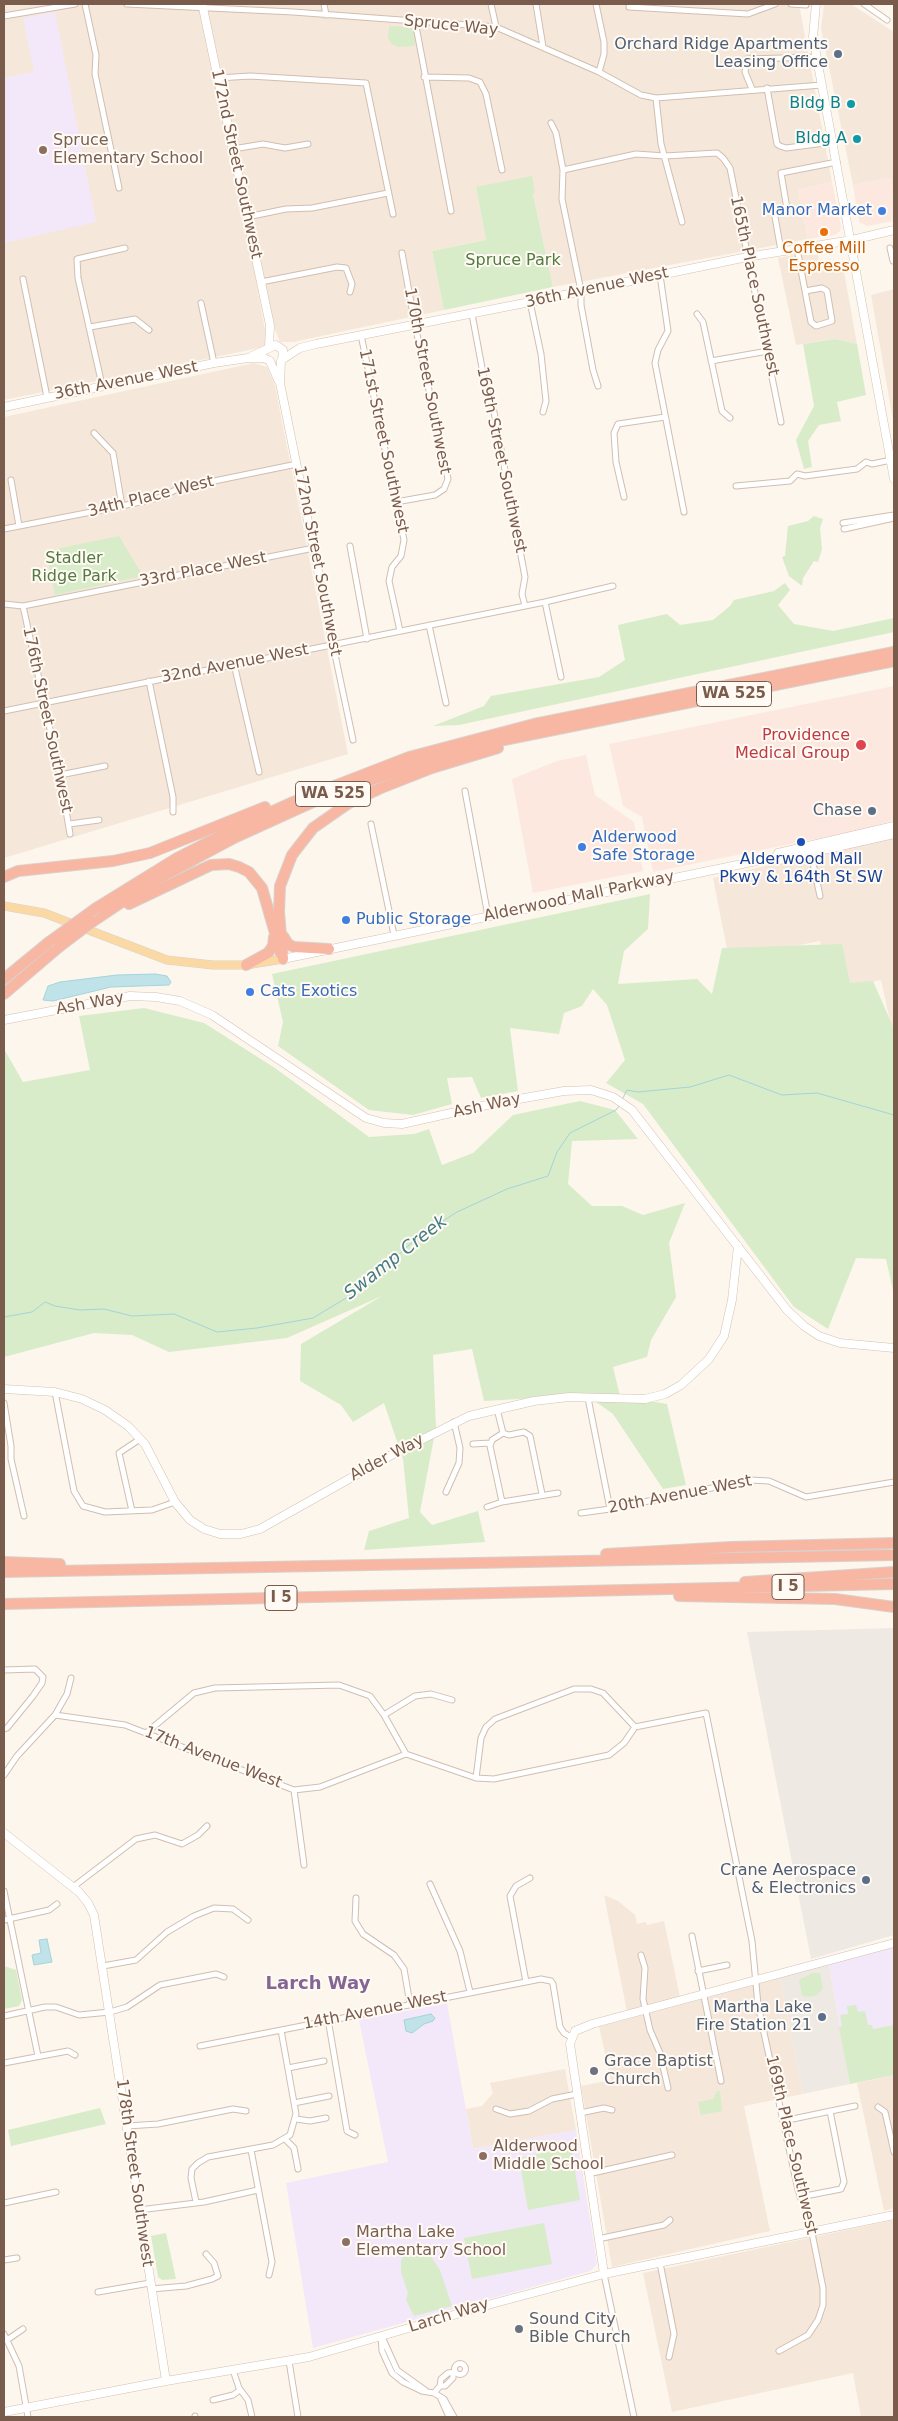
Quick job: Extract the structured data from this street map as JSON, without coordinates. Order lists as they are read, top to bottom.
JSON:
{
  "streets": {
    "highway": ["WA 525", "I 5"],
    "main road": ["Alderwood Mall Parkway"],
    "street": [
      "Spruce Way",
      "172nd Street Southwest",
      "165th Place Southwest",
      "36th Avenue West",
      "170th Street Southwest",
      "171st Street Southwest",
      "169th Street Southwest",
      "34th Place West",
      "33rd Place West",
      "32nd Avenue West",
      "176th Street Southwest",
      "Ash Way",
      "Alder Way",
      "20th Avenue West",
      "17th Avenue West",
      "14th Avenue West",
      "169th Place Southwest",
      "178th Street Southwest",
      "Larch Way"
    ]
  },
  "crossings": [
    ["Spruce Way", "172nd Street Southwest"],
    ["172nd Street Southwest", "36th Avenue West"],
    ["172nd Street Southwest", "34th Place West"],
    ["172nd Street Southwest", "33rd Place West"],
    ["172nd Street Southwest", "32nd Avenue West"],
    ["165th Place Southwest", "36th Avenue West"],
    ["36th Avenue West", "170th Street Southwest"],
    ["36th Avenue West", "171st Street Southwest"],
    ["36th Avenue West", "169th Street Southwest"],
    ["170th Street Southwest", "171st Street Southwest"],
    ["171st Street Southwest", "32nd Avenue West"],
    ["169th Street Southwest", "32nd Avenue West"],
    ["33rd Place West", "176th Street Southwest"],
    ["32nd Avenue West", "176th Street Southwest"],
    ["Ash Way", "Alder Way"],
    ["169th Place Southwest", "Larch Way"],
    ["178th Street Southwest", "Larch Way"]
  ],
  "districts": ["Larch Way"],
  "water": ["Swamp Creek"],
  "parks": ["Spruce Park", "Stadler Ridge Park"],
  "places": [
    "Orchard Ridge Apartments Leasing Office",
    "Bldg B",
    "Bldg A",
    "Spruce Elementary School",
    "Manor Market",
    "Coffee Mill Espresso",
    "Providence Medical Group",
    "Chase",
    "Alderwood Mall Pkwy & 164th St SW",
    "Alderwood Safe Storage",
    "Public Storage",
    "Cats Exotics",
    "Crane Aerospace & Electronics",
    "Martha Lake Fire Station 21",
    "Grace Baptist Church",
    "Alderwood Middle School",
    "Martha Lake Elementary School",
    "Sound City Bible Church"
  ]
}
